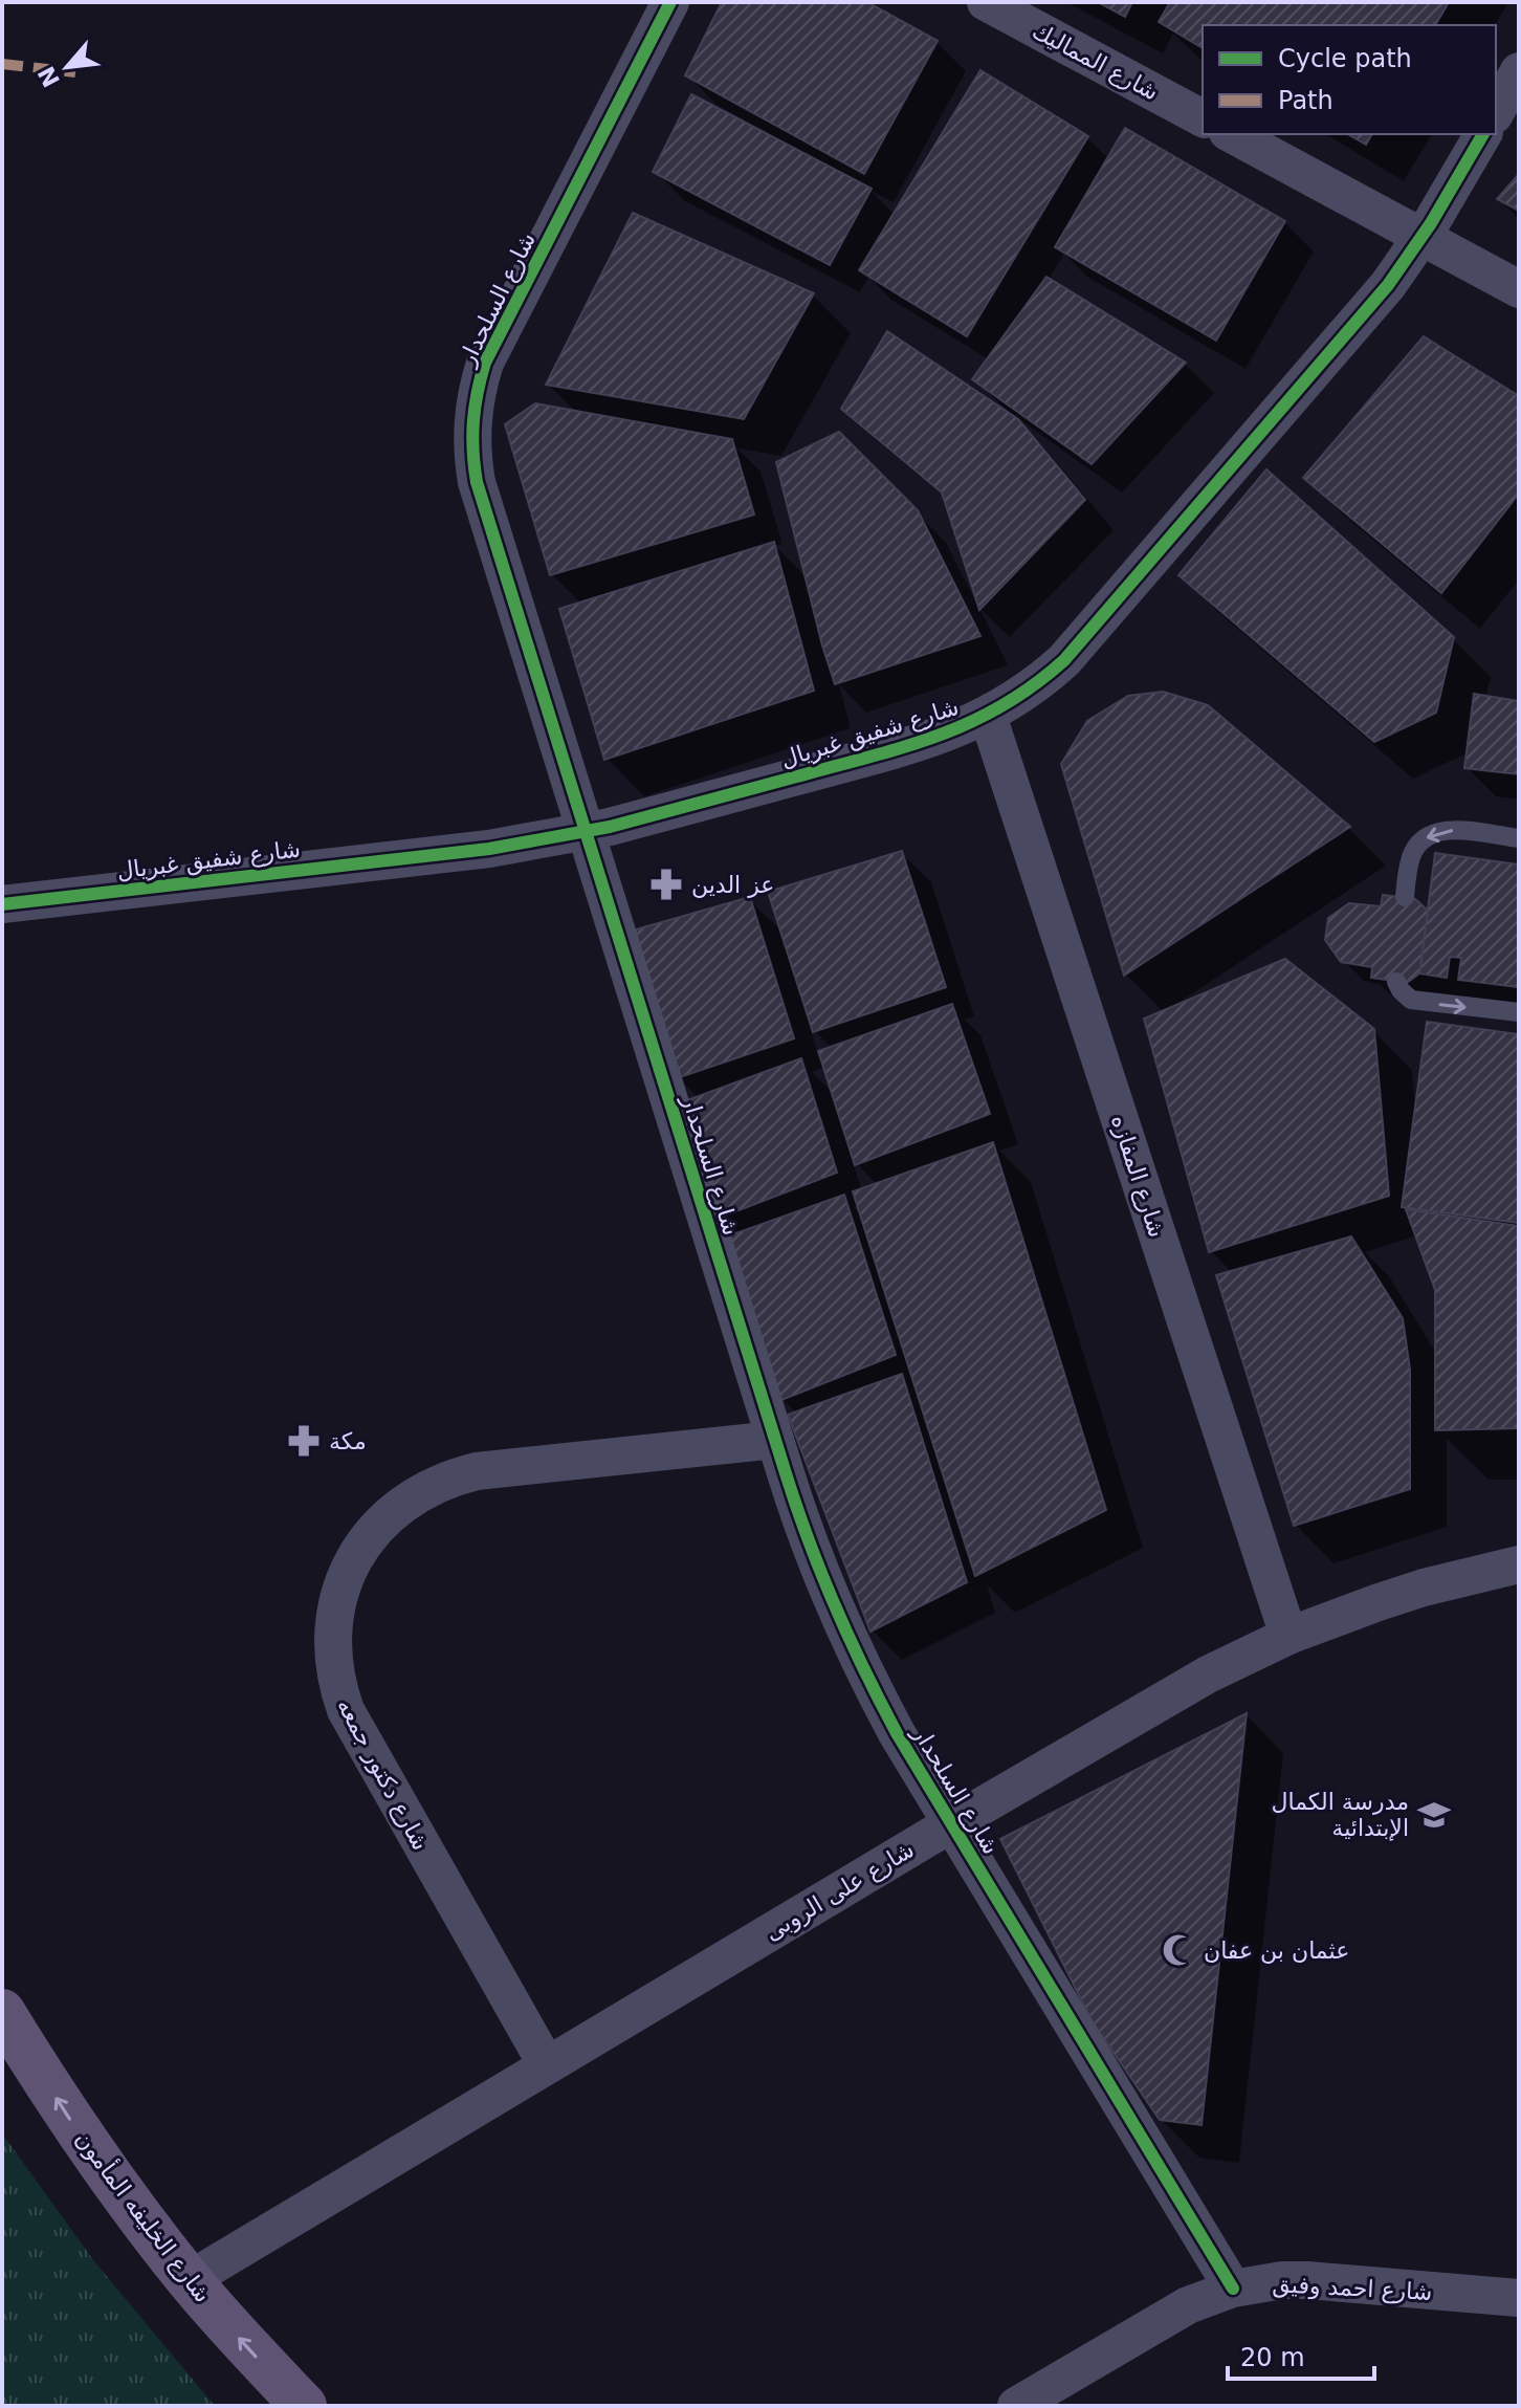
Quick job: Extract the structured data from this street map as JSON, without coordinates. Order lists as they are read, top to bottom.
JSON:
{
  "streets": {
    "main road": ["شارع الخليفه المأمون"],
    "street": [
      "شارع المماليك",
      "شارع السلحدار",
      "شارع شفيق غبريال",
      "شارع المفازه",
      "شارع دكتور جمعه",
      "شارع على الروبى",
      "شارع احمد وفيق"
    ]
  },
  "crossings": [
    ["شارع السلحدار", "شارع شفيق غبريال"],
    ["شارع السلحدار", "شارع دكتور جمعه"],
    ["شارع السلحدار", "شارع على الروبى"],
    ["شارع السلحدار", "شارع احمد وفيق"],
    ["شارع شفيق غبريال", "شارع المفازه"],
    ["شارع المفازه", "شارع على الروبى"],
    ["شارع دكتور جمعه", "شارع على الروبى"],
    ["شارع على الروبى", "شارع الخليفه المأمون"]
  ],
  "one_way": ["شارع الخليفه المأمون"],
  "places": {
    "pharmacy": ["عز الدين", "مكة"],
    "school or university": ["مدرسة الكمال الإبتدائية"],
    "mosque": ["عثمان بن عفان"]
  },
  "legend": ["Cycle path", "Path"],
  "scale_bar": "20 m",
  "north": "bottom left"
}
